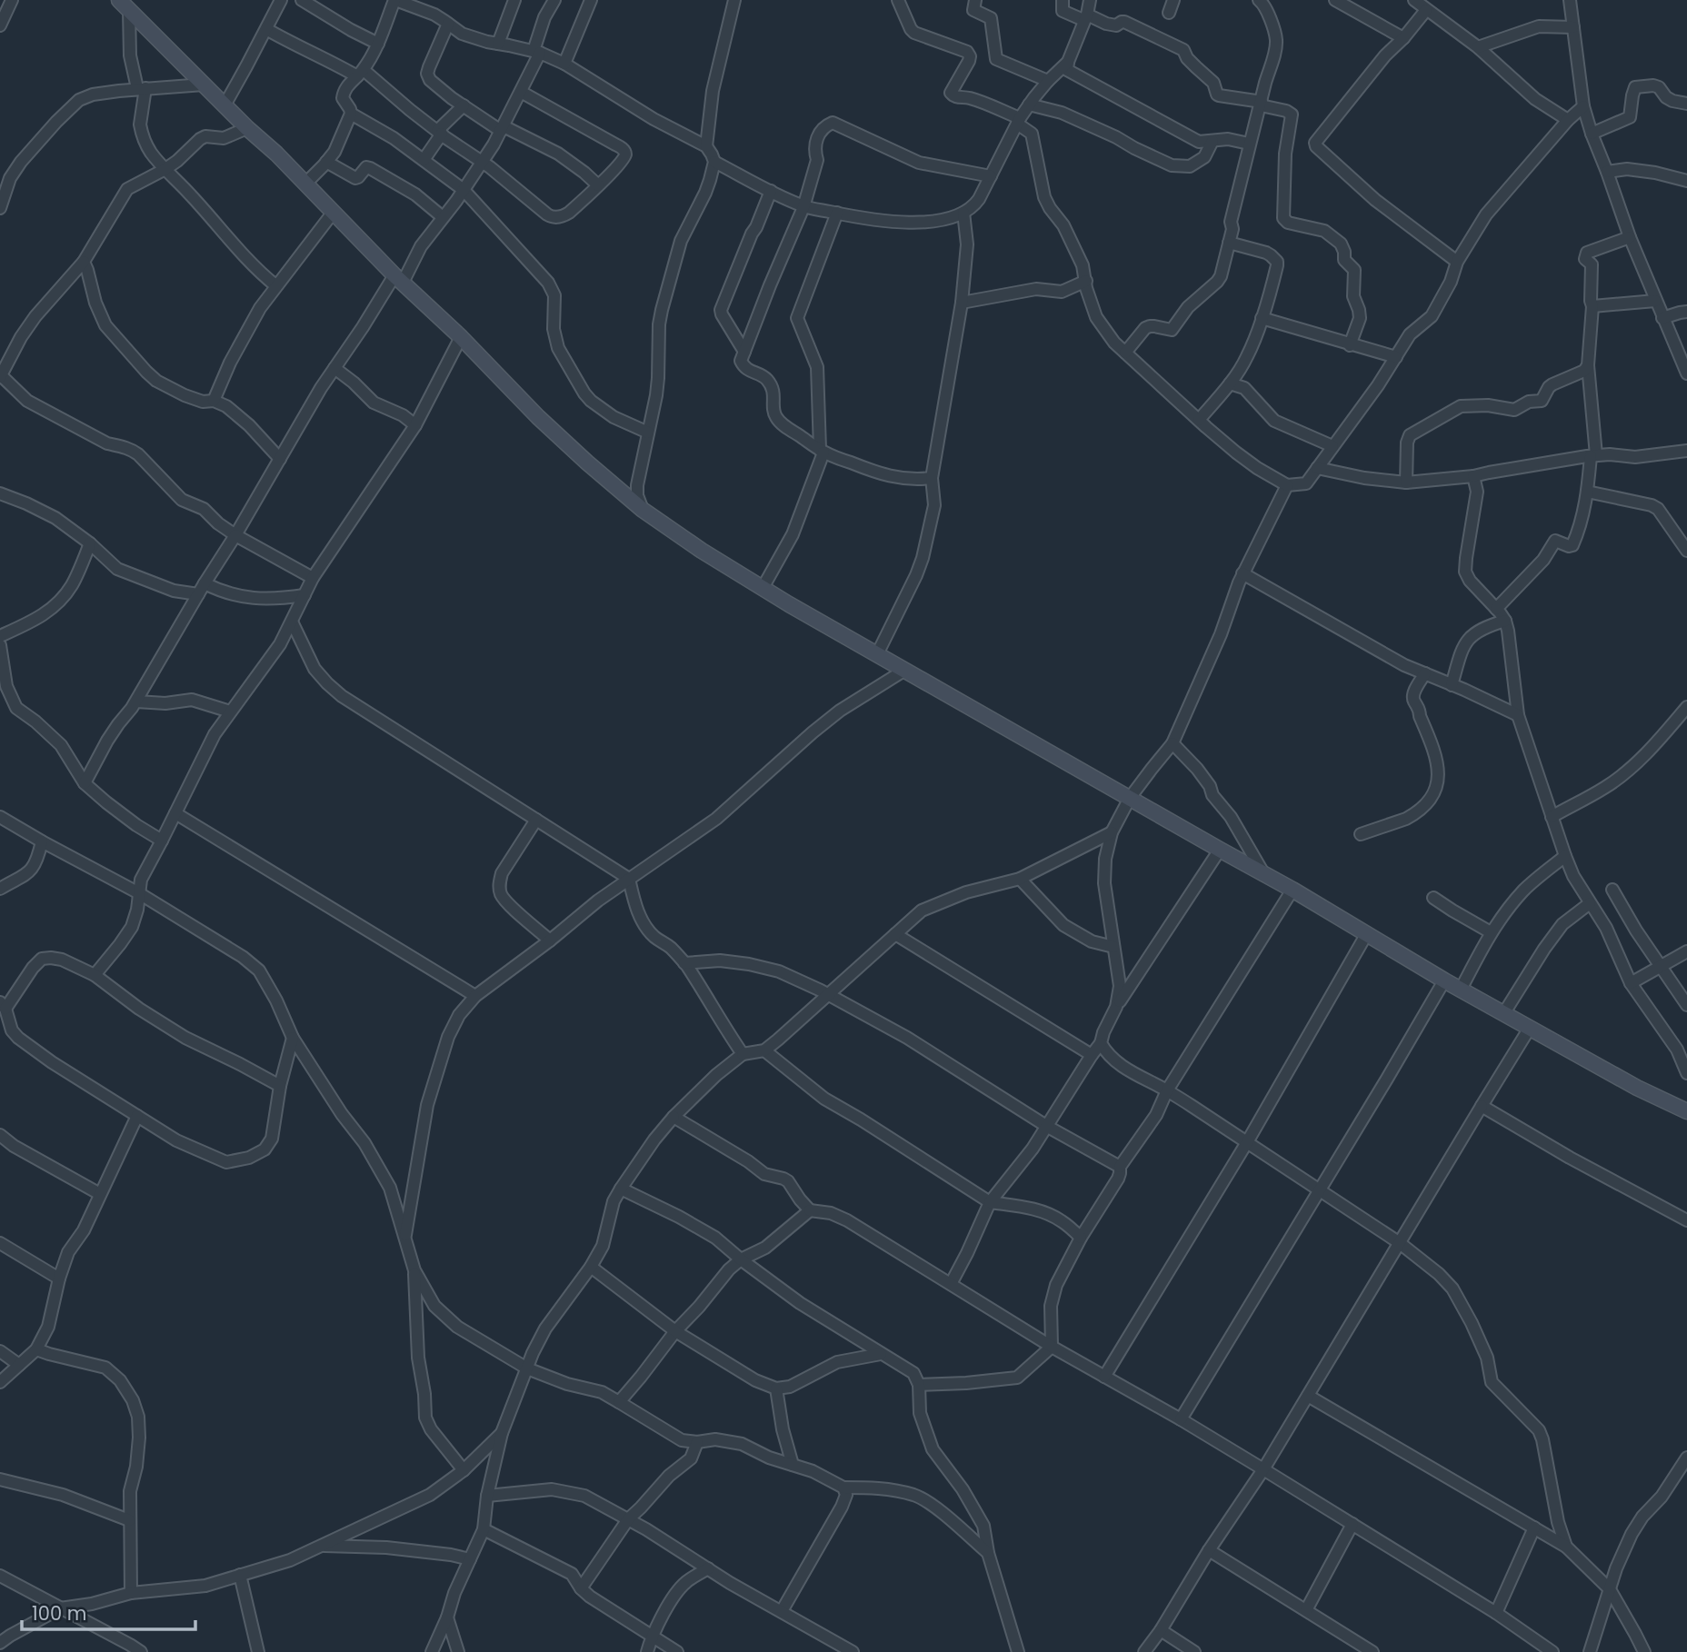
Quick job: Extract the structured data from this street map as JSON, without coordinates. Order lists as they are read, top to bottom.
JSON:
{
  "scale_bar": "100 m"
}
